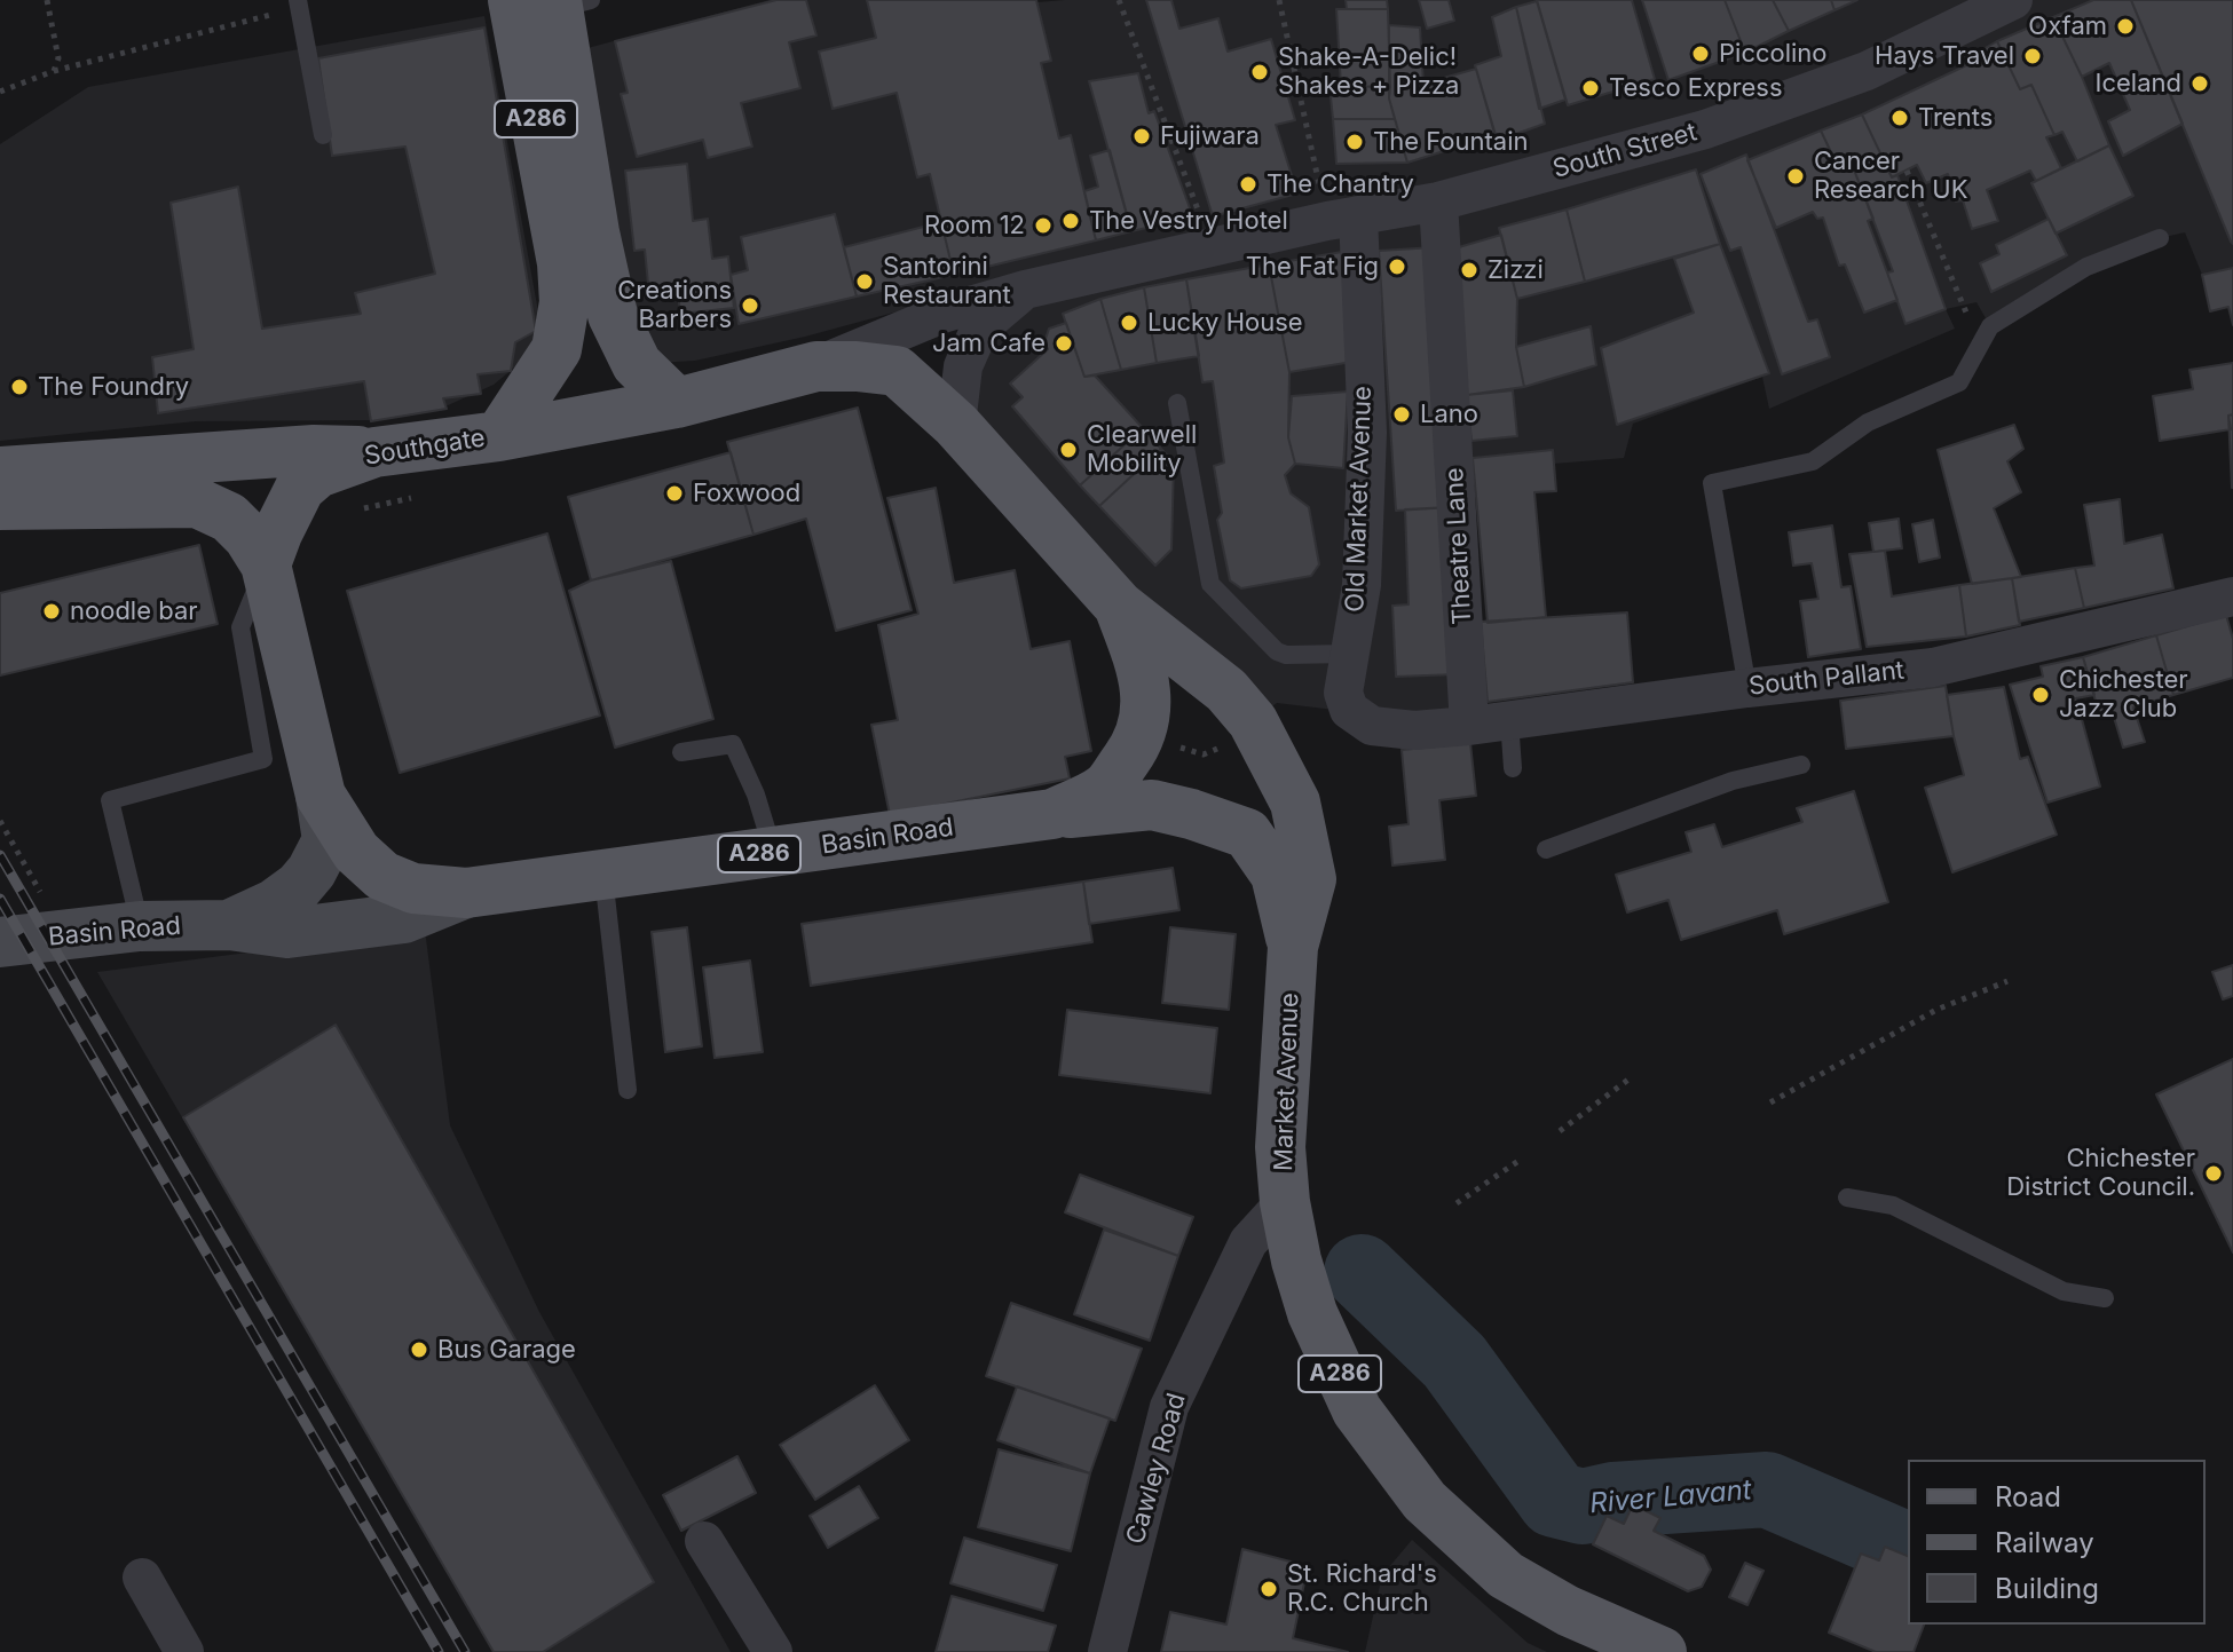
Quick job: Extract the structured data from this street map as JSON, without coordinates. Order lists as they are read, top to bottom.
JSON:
{
  "streets": {
    "main road": [
      "A286",
      "Southgate",
      "Basin Road",
      "Market Avenue"
    ],
    "street": [
      "South Street",
      "Old Market Avenue",
      "Theatre Lane",
      "South Pallant",
      "Cawley Road"
    ]
  },
  "crossings": [
    ["A286", "Southgate"],
    ["A286", "Basin Road"],
    ["A286", "Market Avenue"],
    ["South Street", "Southgate"],
    ["South Street", "Old Market Avenue"],
    ["South Street", "Theatre Lane"],
    ["Southgate", "Old Market Avenue"],
    ["Southgate", "Basin Road"],
    ["Old Market Avenue", "South Pallant"],
    ["Theatre Lane", "South Pallant"],
    ["Market Avenue", "Cawley Road"]
  ],
  "water": ["River Lavant"],
  "places": [
    "Oxfam",
    "Piccolino",
    "Hays Travel",
    "Shake-A-Delic! Shakes + Pizza",
    "Iceland",
    "Tesco Express",
    "Trents",
    "Fujiwara",
    "The Fountain",
    "Cancer Research UK",
    "The Chantry",
    "The Vestry Hotel",
    "Room 12",
    "The Fat Fig",
    "Zizzi",
    "Santorini Restaurant",
    "Creations Barbers",
    "Lucky House",
    "Jam Cafe",
    "The Foundry",
    "Lano",
    "Clearwell Mobility",
    "Foxwood",
    "noodle bar",
    "Chichester Jazz Club",
    "Chichester District Council.",
    "Bus Garage",
    "St. Richard's R.C. Church"
  ],
  "legend": ["Road", "Railway", "Building"]
}
